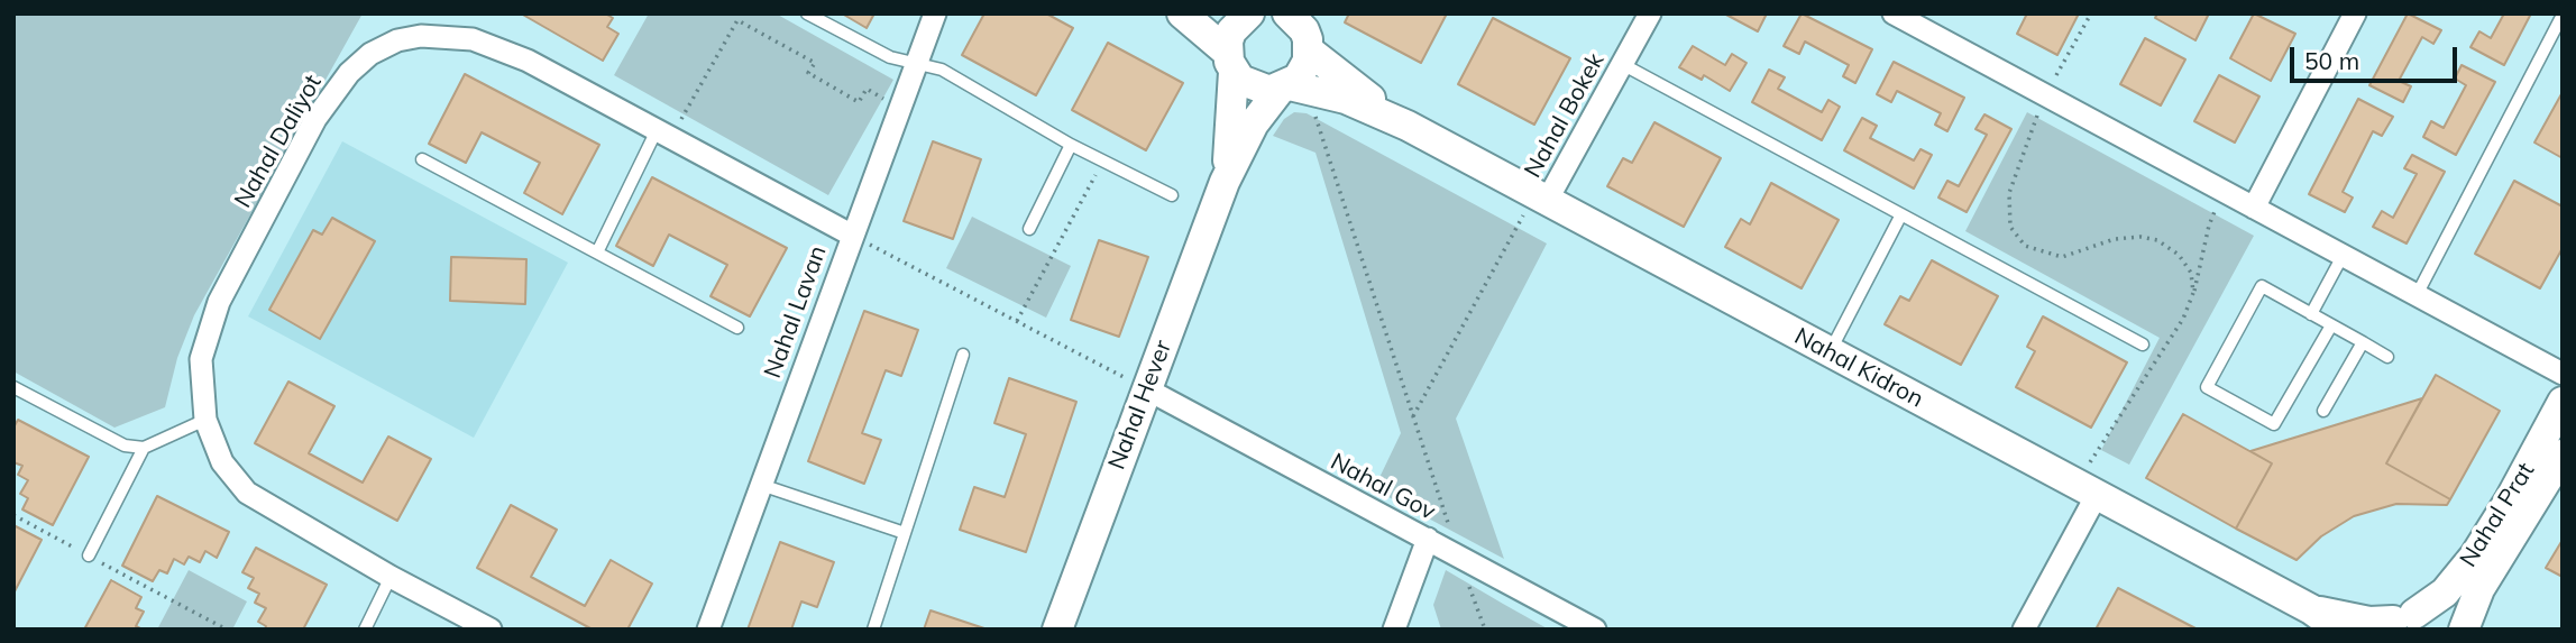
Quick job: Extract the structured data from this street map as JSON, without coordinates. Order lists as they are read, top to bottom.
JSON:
{
  "streets": {
    "street": [
      "Nahal Bokek",
      "Nahal Daliyot",
      "Nahal Lavan",
      "Nahal Kidron",
      "Nahal Hever",
      "Nahal Gov",
      "Nahal Prat"
    ]
  },
  "crossings": [
    ["Nahal Bokek", "Nahal Kidron"],
    ["Nahal Daliyot", "Nahal Lavan"],
    ["Nahal Kidron", "Nahal Hever"],
    ["Nahal Kidron", "Nahal Prat"],
    ["Nahal Hever", "Nahal Gov"]
  ],
  "scale_bar": "50 m"
}
